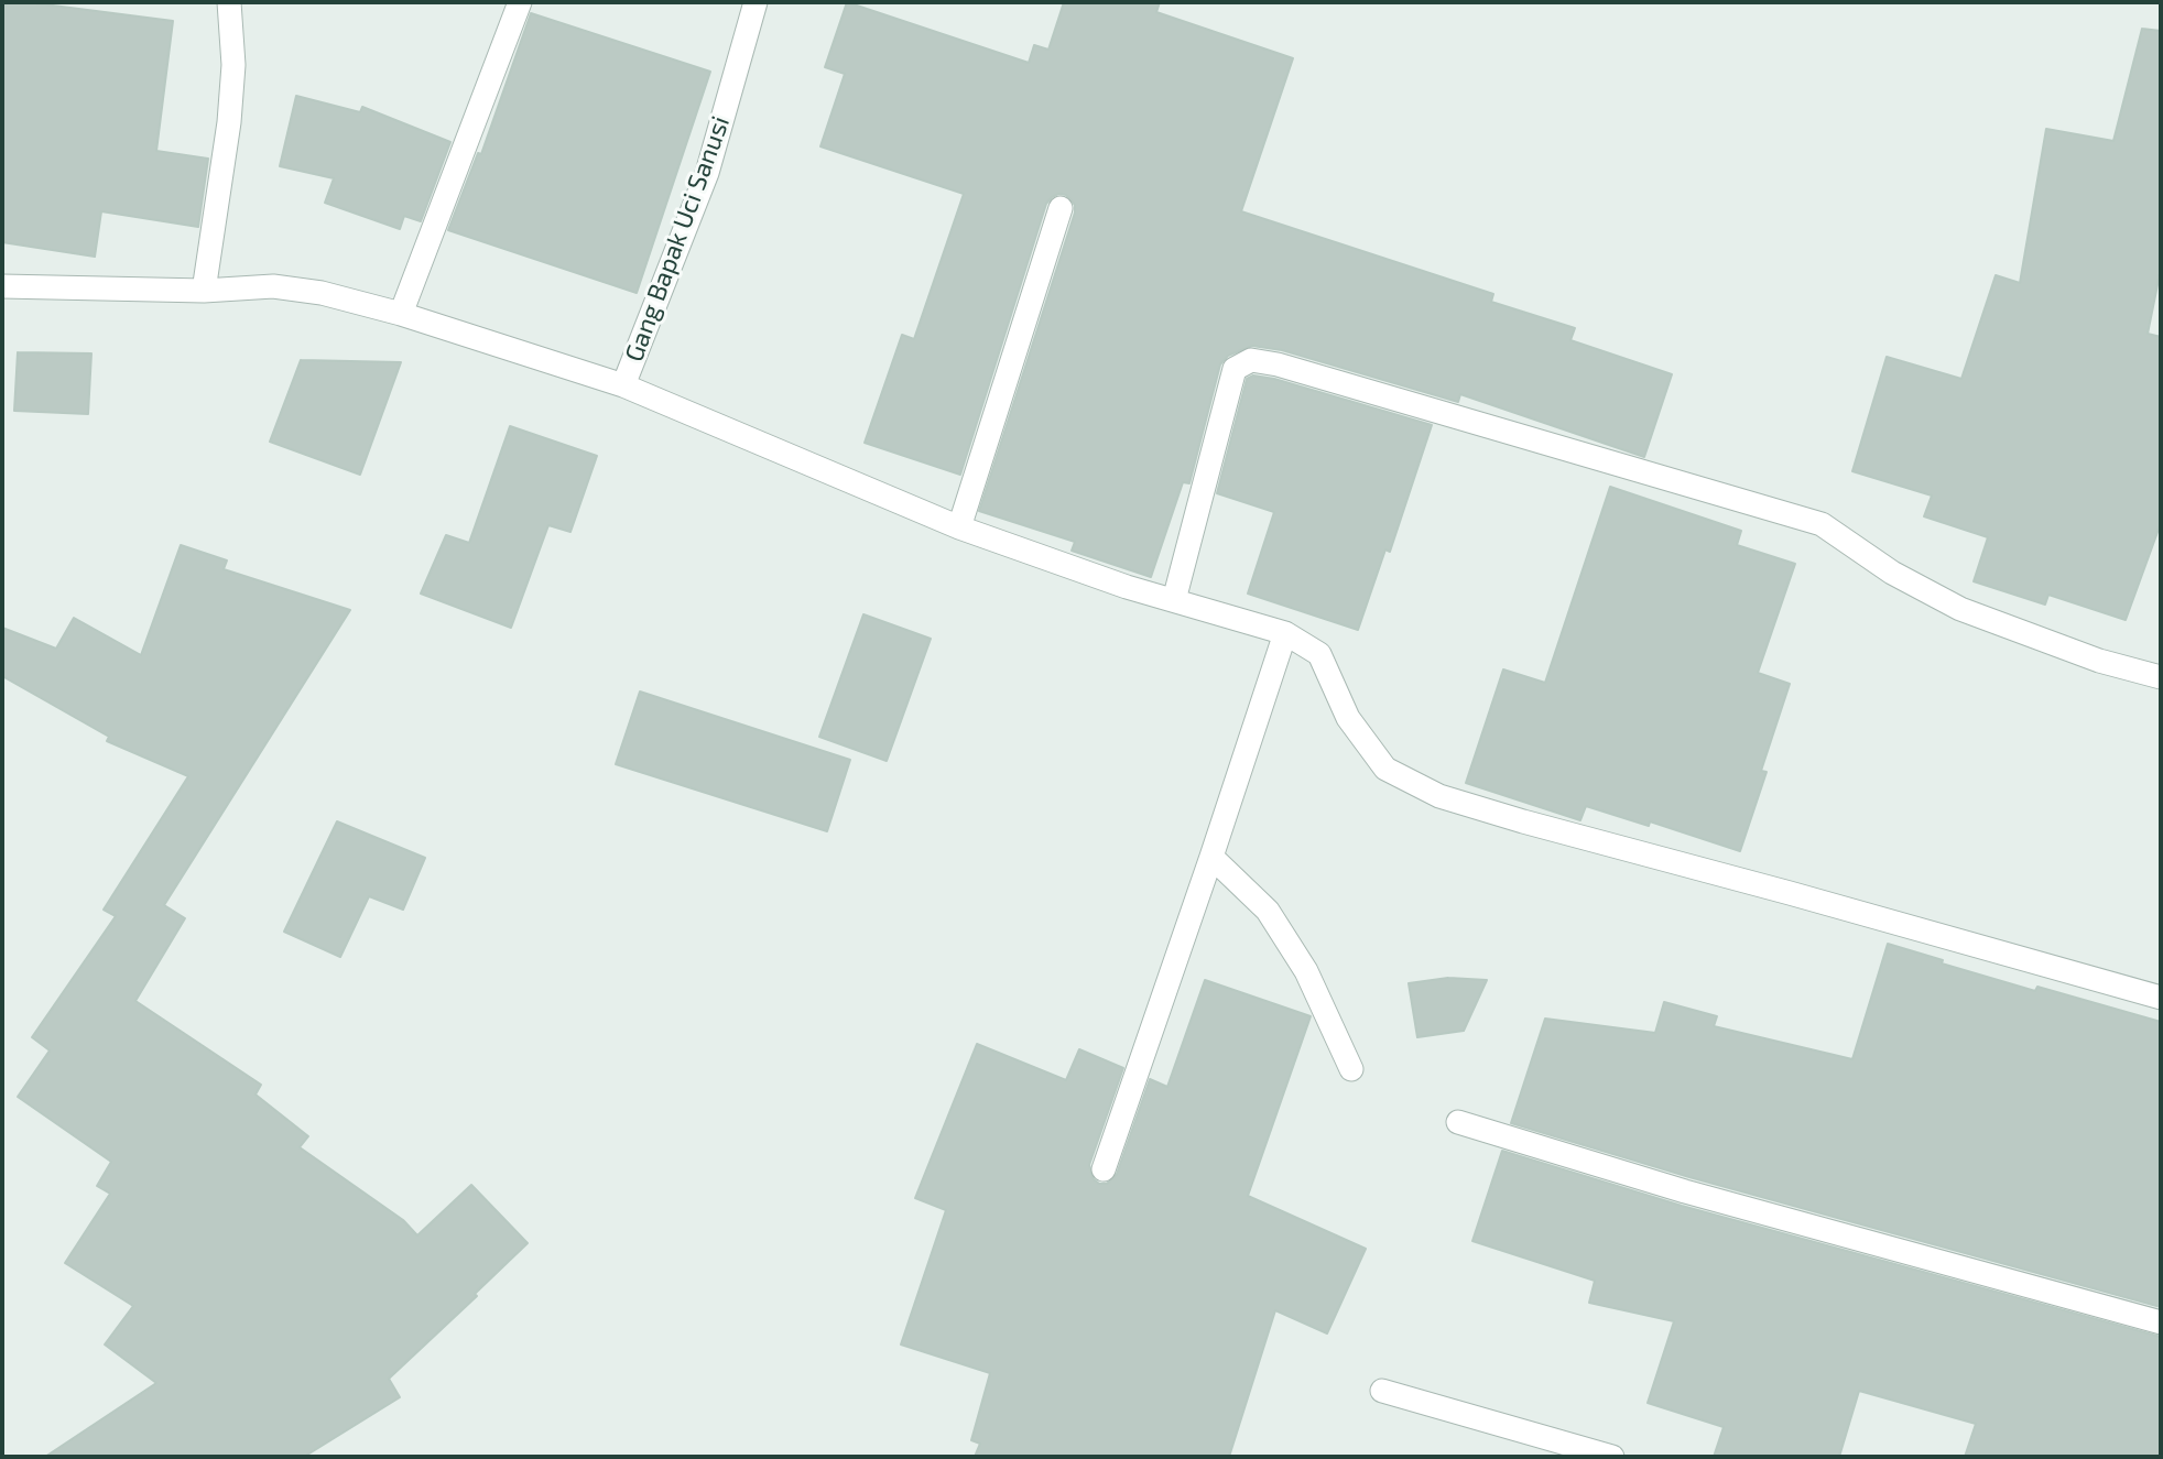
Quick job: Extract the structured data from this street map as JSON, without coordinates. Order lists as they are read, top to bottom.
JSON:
{
  "streets": {
    "street": ["Gang Bapak Uci Sanusi"]
  }
}
